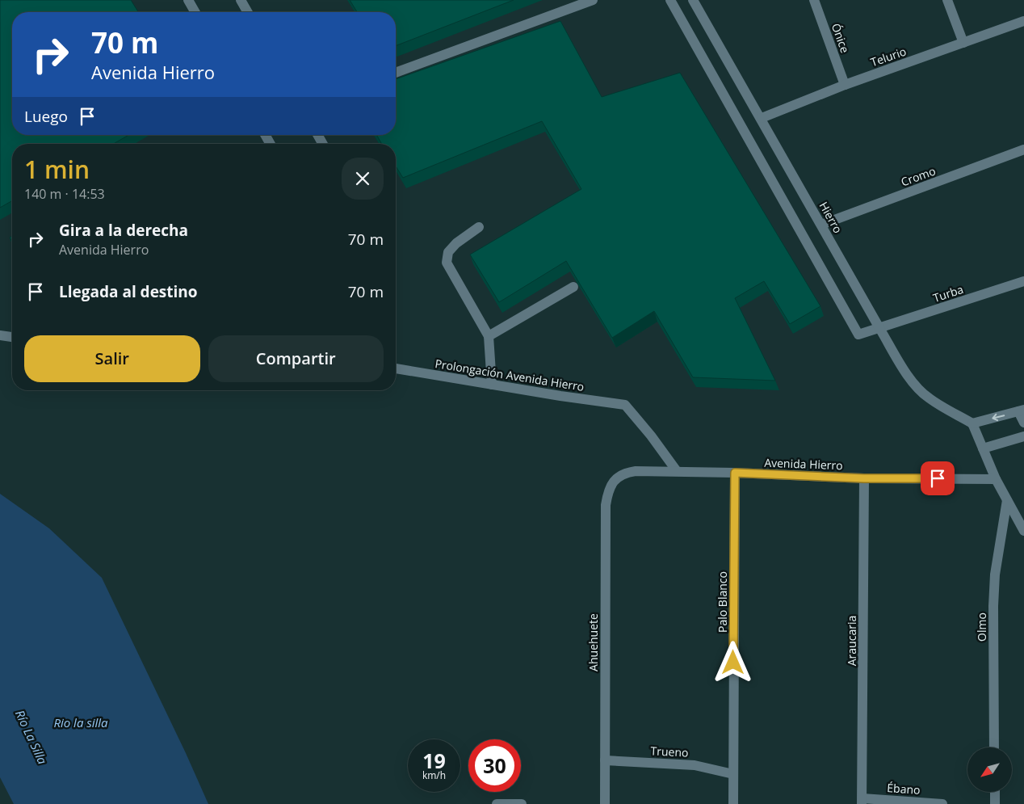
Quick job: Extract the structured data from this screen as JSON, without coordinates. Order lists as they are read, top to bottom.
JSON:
{
  "streets": {
    "street": [
      "Ónice",
      "Telurio",
      "Cromo",
      "Hierro",
      "Turba",
      "Prolongación Avenida Hierro",
      "Avenida Hierro",
      "Palo Blanco",
      "Olmo",
      "Araucaria",
      "Ahuehuete",
      "Trueno",
      "Ébano"
    ]
  },
  "crossings": [
    ["Ónice", "Telurio"],
    ["Telurio", "Hierro"],
    ["Cromo", "Hierro"],
    ["Hierro", "Turba"],
    ["Prolongación Avenida Hierro", "Avenida Hierro"],
    ["Avenida Hierro", "Palo Blanco"],
    ["Avenida Hierro", "Araucaria"],
    ["Avenida Hierro", "Ahuehuete"],
    ["Palo Blanco", "Trueno"],
    ["Araucaria", "Ébano"],
    ["Ahuehuete", "Trueno"]
  ],
  "water": ["Rio la silla", "Río La Silla"],
  "north": "bottom left",
  "page": {
    "turn": ["70 m", "Avenida Hierro"],
    "then": "Luego",
    "heading": ["1 min", "140 m · 14:53"],
    "list": [
      {
        "name": "Gira a la derecha",
        "note": "Avenida Hierro",
        "value": "70 m"
      },
      {
        "name": "Llegada al destino",
        "value": "70 m"
      }
    ],
    "buttons": ["Salir", "Compartir"],
    "speed": "19 km/h",
    "limit": "30"
  }
}
